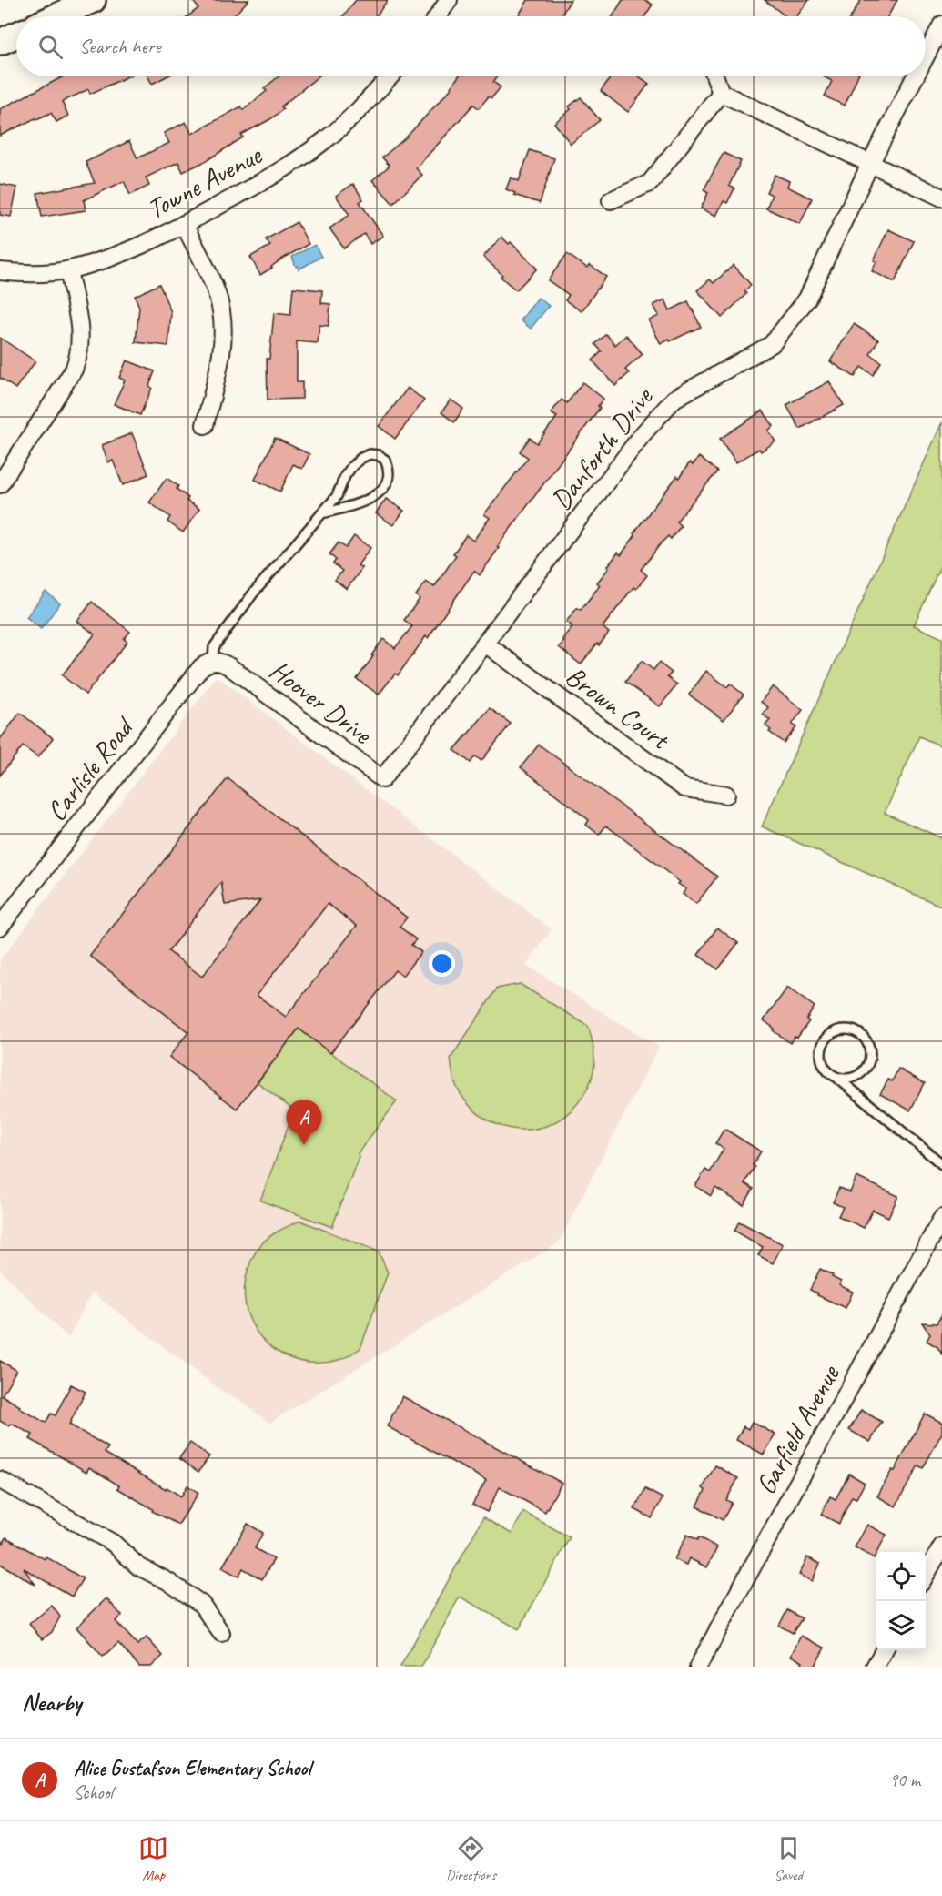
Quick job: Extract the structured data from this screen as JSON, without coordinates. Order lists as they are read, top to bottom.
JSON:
{
  "streets": {
    "street": [
      "Towne Avenue",
      "Danforth Drive",
      "Hoover Drive",
      "Brown Court",
      "Carlisle Road",
      "Garfield Avenue"
    ]
  },
  "crossings": [
    ["Danforth Drive", "Hoover Drive"],
    ["Danforth Drive", "Brown Court"],
    ["Hoover Drive", "Carlisle Road"]
  ],
  "page": {
    "search": "Search here",
    "pins": "A",
    "heading": "Nearby",
    "list": [
      {
        "mark": "A",
        "name": "Alice Gustafson Elementary School",
        "note": "School",
        "value": "90 m"
      }
    ],
    "nav": ["Map", "Directions", "Saved"]
  }
}
